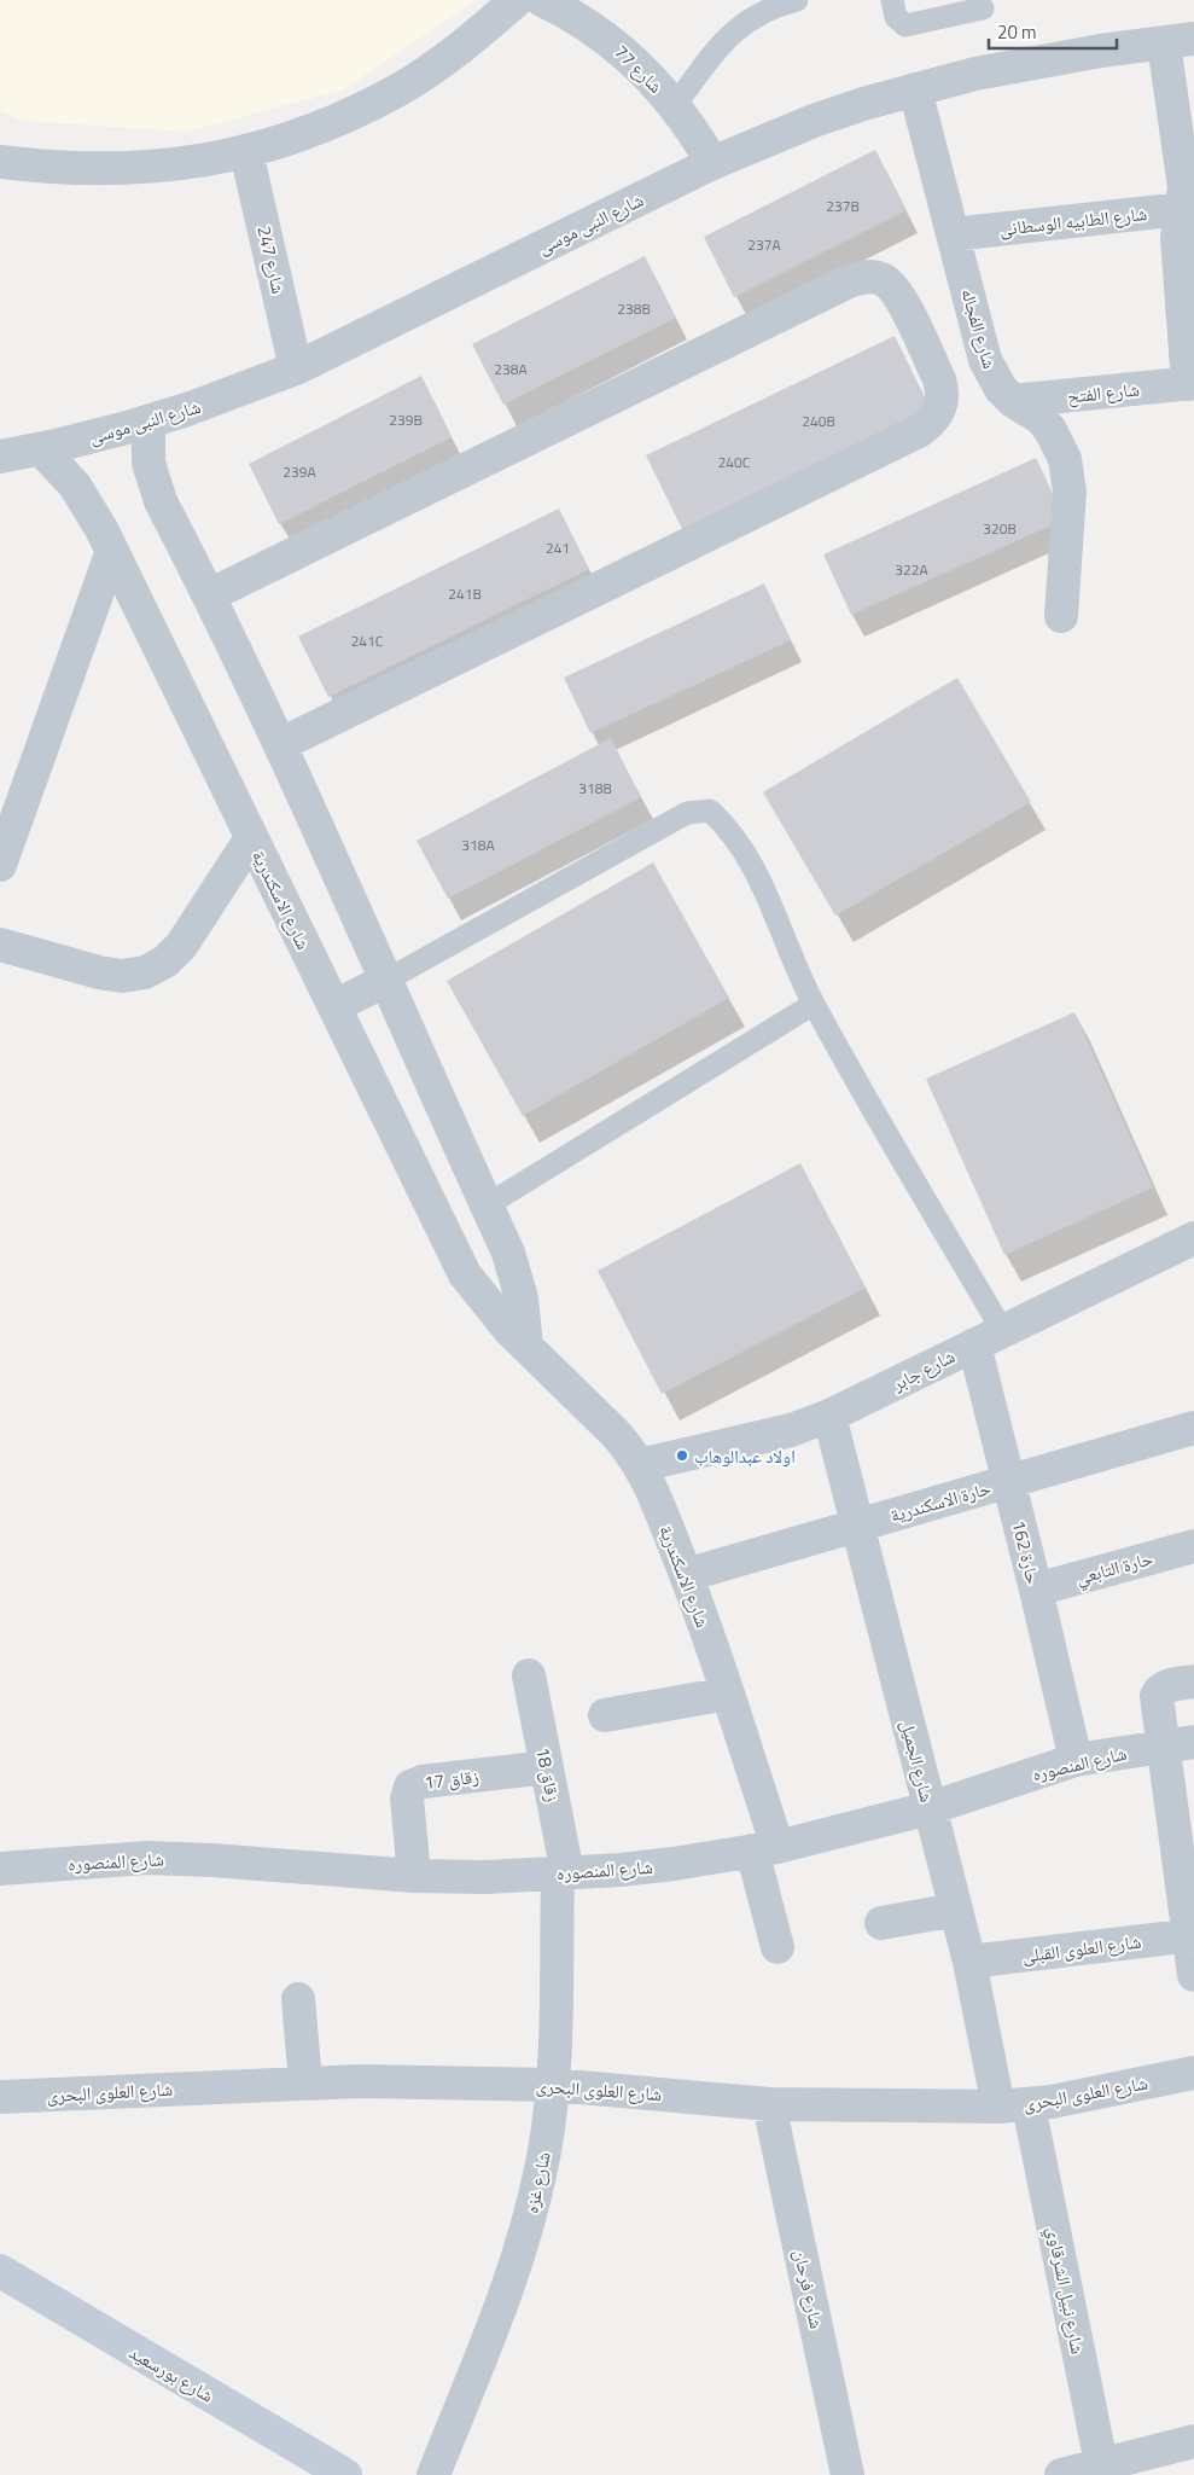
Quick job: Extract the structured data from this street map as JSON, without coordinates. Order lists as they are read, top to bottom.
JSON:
{
  "streets": {
    "main road": ["شارع بورسعيد"],
    "street": [
      "شارع 77",
      "شارع الطابيه الوسطانى",
      "شارع النبى موسى",
      "شارع 247",
      "شارع الفجاله",
      "شارع الفتح",
      "شارع الاسكندرية",
      "شارع جابر",
      "حارة الاسكندرية",
      "حارة 162",
      "حارة التابعي",
      "شارع الجميل",
      "شارع المنصوره",
      "زقاق 18",
      "زقاق 17",
      "شارع العلوى القبلى",
      "شارع العلوى البحرى",
      "شارع غزه",
      "شارع فرحان",
      "شارع نبيل الشرقاوي"
    ]
  },
  "crossings": [
    ["شارع 77", "شارع النبى موسى"],
    ["شارع الطابيه الوسطانى", "شارع الفجاله"],
    ["شارع النبى موسى", "شارع 247"],
    ["شارع النبى موسى", "شارع الفجاله"],
    ["شارع النبى موسى", "شارع الاسكندرية"],
    ["شارع الفجاله", "شارع الفتح"],
    ["شارع الاسكندرية", "شارع جابر"],
    ["شارع الاسكندرية", "حارة الاسكندرية"],
    ["شارع الاسكندرية", "شارع المنصوره"],
    ["شارع جابر", "حارة 162"],
    ["شارع جابر", "شارع الجميل"],
    ["حارة الاسكندرية", "حارة 162"],
    ["حارة الاسكندرية", "شارع الجميل"],
    ["حارة 162", "حارة التابعي"],
    ["حارة 162", "شارع المنصوره"],
    ["شارع الجميل", "شارع المنصوره"],
    ["شارع الجميل", "شارع العلوى القبلى"],
    ["شارع الجميل", "شارع العلوى البحرى"],
    ["شارع الجميل", "شارع نبيل الشرقاوي"],
    ["شارع المنصوره", "زقاق 18"],
    ["شارع المنصوره", "زقاق 17"],
    ["شارع المنصوره", "شارع غزه"],
    ["زقاق 18", "زقاق 17"],
    ["زقاق 18", "شارع غزه"],
    ["شارع العلوى البحرى", "شارع غزه"],
    ["شارع العلوى البحرى", "شارع فرحان"],
    ["شارع العلوى البحرى", "شارع نبيل الشرقاوي"]
  ],
  "places": ["اولاد عبدالوهاب"],
  "house_numbers": [
    "237B",
    "237A",
    "238B",
    "238A",
    "239B",
    "240B",
    "240C",
    "239A",
    "320B",
    "241",
    "322A",
    "241B",
    "241C",
    "318B",
    "318A"
  ],
  "scale_bar": "20 m"
}
